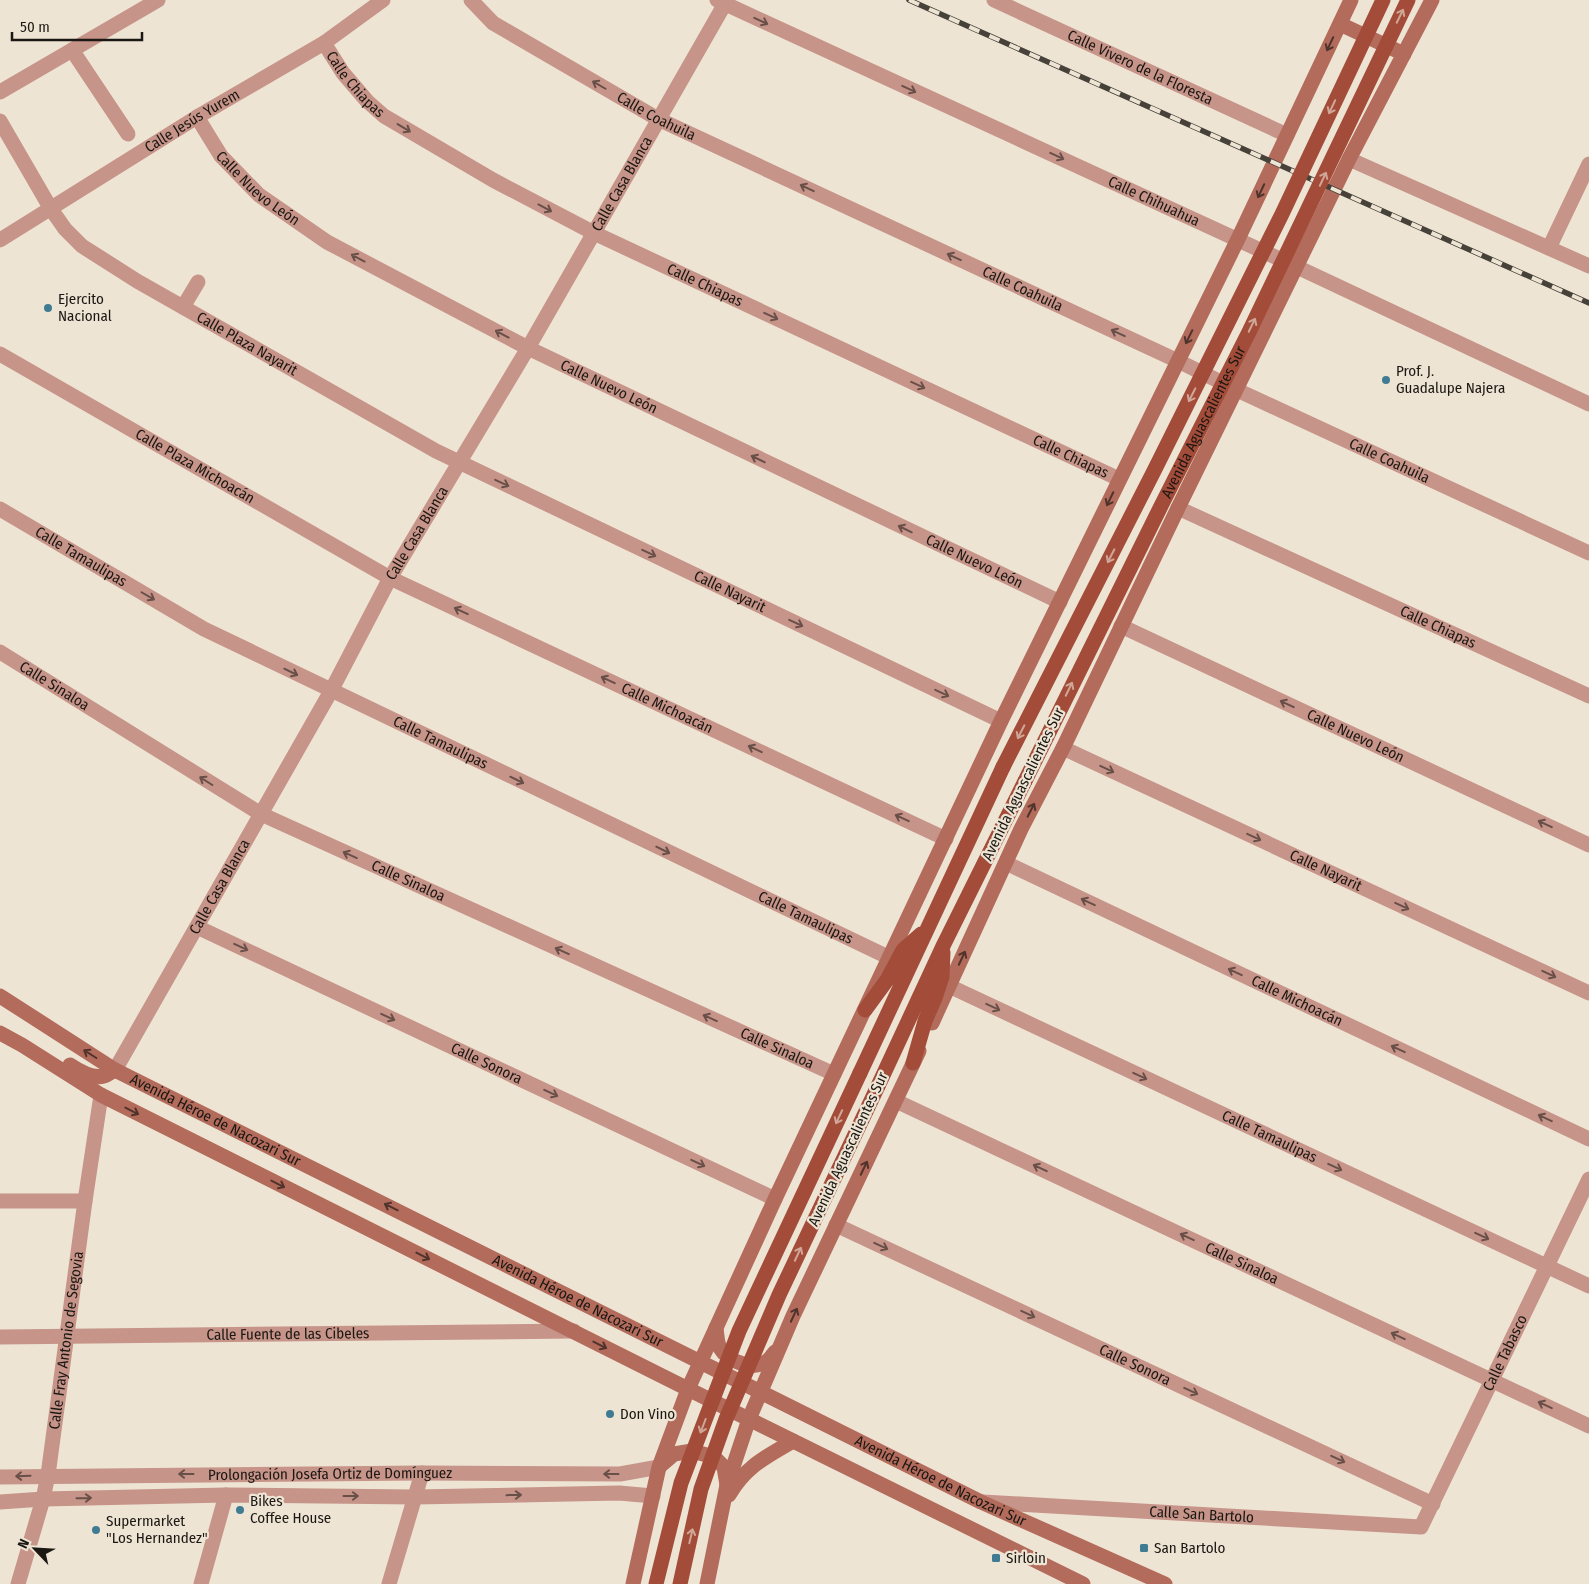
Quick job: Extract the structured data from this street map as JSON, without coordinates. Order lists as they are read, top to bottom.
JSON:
{
  "streets": {
    "main road": ["Avenida Aguascalientes Sur"],
    "street": [
      "Calle Vivero de la Floresta",
      "Calle Chiapas",
      "Calle Coahuila",
      "Calle Jesús Yurem",
      "Calle Casa Blanca",
      "Calle Nuevo León",
      "Calle Chihuahua",
      "Calle Plaza Nayarit",
      "Calle Plaza Michoacán",
      "Calle Tamaulipas",
      "Calle Nayarit",
      "Calle Sinaloa",
      "Calle Michoacán",
      "Calle Sonora",
      "Avenida Héroe de Nacozari Sur",
      "Calle Fuente de las Cibeles",
      "Calle Fray Antonio de Segovia",
      "Calle Tabasco",
      "Prolongación Josefa Ortiz de Domínguez",
      "Calle San Bartolo"
    ]
  },
  "crossings": [
    ["Calle Chiapas", "Calle Jesús Yurem"],
    ["Calle Chiapas", "Calle Casa Blanca"],
    ["Calle Chiapas", "Avenida Aguascalientes Sur"],
    ["Calle Coahuila", "Calle Casa Blanca"],
    ["Calle Coahuila", "Avenida Aguascalientes Sur"],
    ["Calle Jesús Yurem", "Calle Nuevo León"],
    ["Calle Jesús Yurem", "Calle Plaza Nayarit"],
    ["Calle Casa Blanca", "Calle Nuevo León"],
    ["Calle Casa Blanca", "Calle Chihuahua"],
    ["Calle Casa Blanca", "Calle Plaza Nayarit"],
    ["Calle Casa Blanca", "Calle Plaza Michoacán"],
    ["Calle Casa Blanca", "Calle Tamaulipas"],
    ["Calle Casa Blanca", "Calle Nayarit"],
    ["Calle Casa Blanca", "Calle Sinaloa"],
    ["Calle Casa Blanca", "Calle Michoacán"],
    ["Calle Casa Blanca", "Calle Sonora"],
    ["Calle Casa Blanca", "Avenida Héroe de Nacozari Sur"],
    ["Calle Nuevo León", "Avenida Aguascalientes Sur"],
    ["Calle Chihuahua", "Avenida Aguascalientes Sur"],
    ["Calle Plaza Nayarit", "Calle Nayarit"],
    ["Avenida Aguascalientes Sur", "Calle Tamaulipas"],
    ["Avenida Aguascalientes Sur", "Calle Nayarit"],
    ["Avenida Aguascalientes Sur", "Calle Sinaloa"],
    ["Avenida Aguascalientes Sur", "Calle Michoacán"],
    ["Avenida Aguascalientes Sur", "Calle Sonora"],
    ["Avenida Aguascalientes Sur", "Avenida Héroe de Nacozari Sur"],
    ["Calle Plaza Michoacán", "Calle Michoacán"],
    ["Calle Tamaulipas", "Calle Tabasco"],
    ["Calle Sinaloa", "Calle Tabasco"],
    ["Calle Sonora", "Calle Tabasco"],
    ["Avenida Héroe de Nacozari Sur", "Calle Fuente de las Cibeles"],
    ["Avenida Héroe de Nacozari Sur", "Calle Fray Antonio de Segovia"],
    ["Avenida Héroe de Nacozari Sur", "Calle San Bartolo"],
    ["Calle Fuente de las Cibeles", "Calle Fray Antonio de Segovia"],
    ["Calle Fray Antonio de Segovia", "Prolongación Josefa Ortiz de Domínguez"],
    ["Calle Tabasco", "Calle San Bartolo"]
  ],
  "one_way": [
    "Calle Chiapas",
    "Calle Coahuila",
    "Calle Nuevo León",
    "Calle Chihuahua",
    "Calle Tamaulipas",
    "Calle Nayarit",
    "Calle Sinaloa",
    "Calle Michoacán",
    "Calle Sonora"
  ],
  "places": {
    "other": [
      "Ejercito Nacional",
      "Prof. J. Guadalupe Najera",
      "Don Vino",
      "Bikes Coffee House",
      "Supermarket \"Los Hernandez\""
    ],
    "transit": ["San Bartolo", "Sirloin"]
  },
  "scale_bar": "50 m",
  "north": "top left"
}
